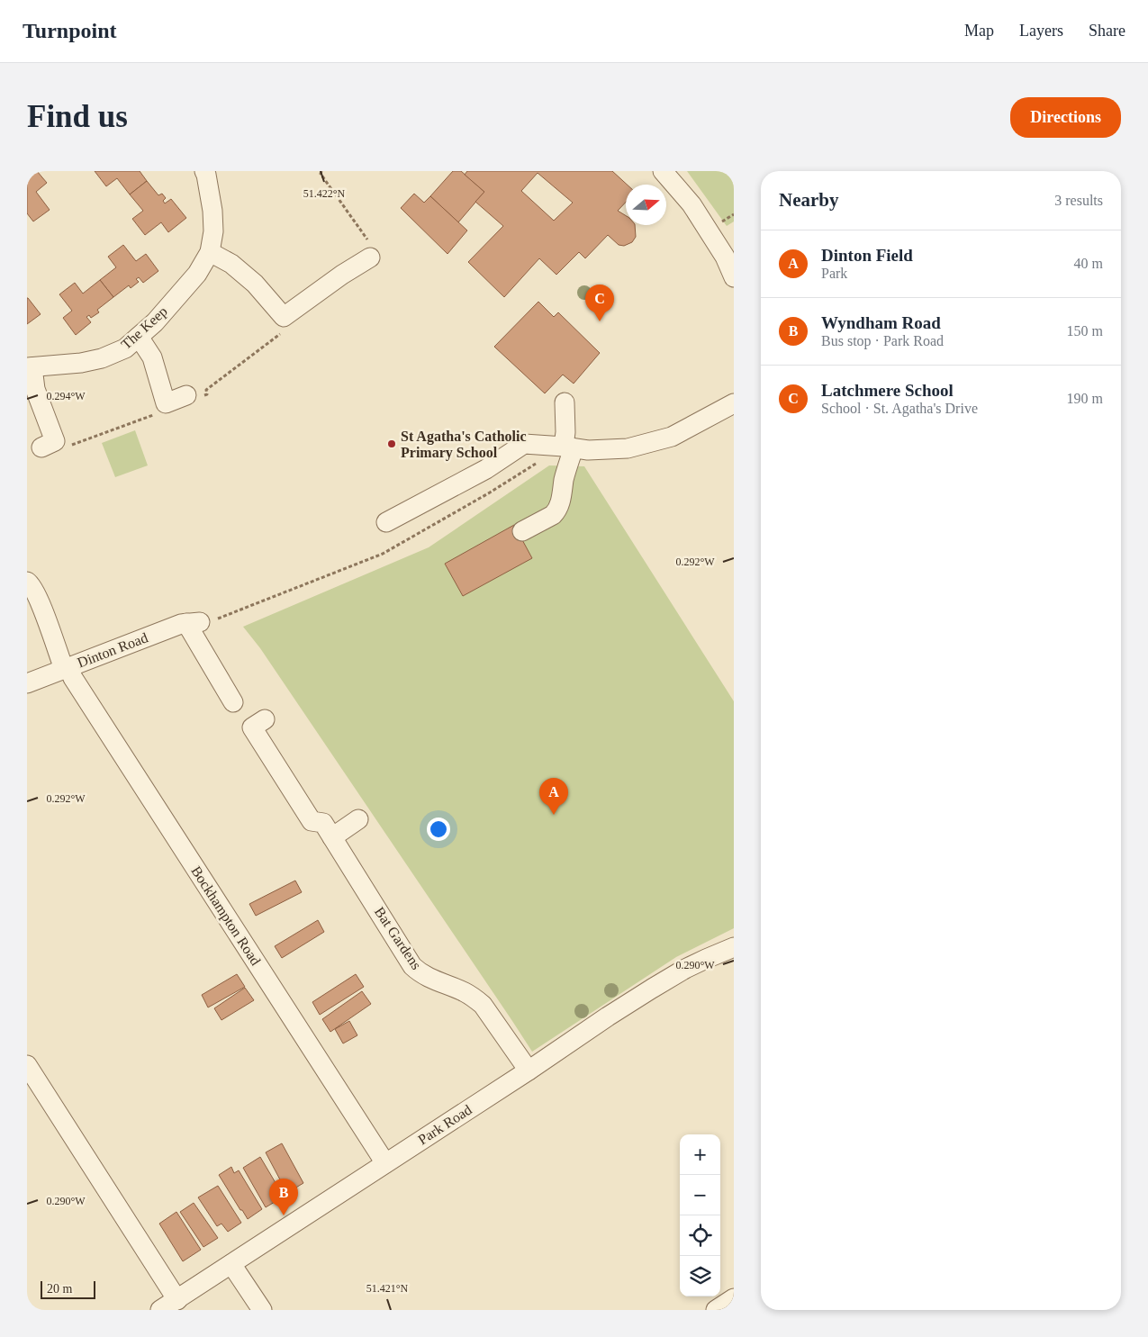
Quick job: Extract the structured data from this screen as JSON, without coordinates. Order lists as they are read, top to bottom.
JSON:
{
  "streets": {
    "street": [
      "The Keep",
      "Dinton Road",
      "Bockhampton Road",
      "Bat Gardens",
      "Park Road"
    ]
  },
  "crossings": [
    ["Dinton Road", "Bockhampton Road"],
    ["Bockhampton Road", "Park Road"],
    ["Bat Gardens", "Park Road"]
  ],
  "places": ["St Agatha's Catholic Primary School"],
  "scale_bar": "20 m",
  "north": "right",
  "page": {
    "header": "Turnpoint",
    "nav": ["Map", "Layers", "Share"],
    "buttons": "Directions",
    "title": "Find us",
    "heading": ["Nearby", "3 results"],
    "list": [
      {
        "mark": "A",
        "name": "Dinton Field",
        "note": "Park",
        "value": "40 m"
      },
      {
        "mark": "B",
        "name": "Wyndham Road",
        "note": "Bus stop · Park Road",
        "value": "150 m"
      },
      {
        "mark": "C",
        "name": "Latchmere School",
        "note": "School · St. Agatha's Drive",
        "value": "190 m"
      }
    ],
    "pins": ["C", "A", "B"],
    "map_buttons": ["+", "−"],
    "scale": "20 m"
  },
  "coordinates": [
    "51.422°N",
    "0.294°W",
    "0.292°W",
    "0.290°W",
    "51.421°N"
  ]
}
